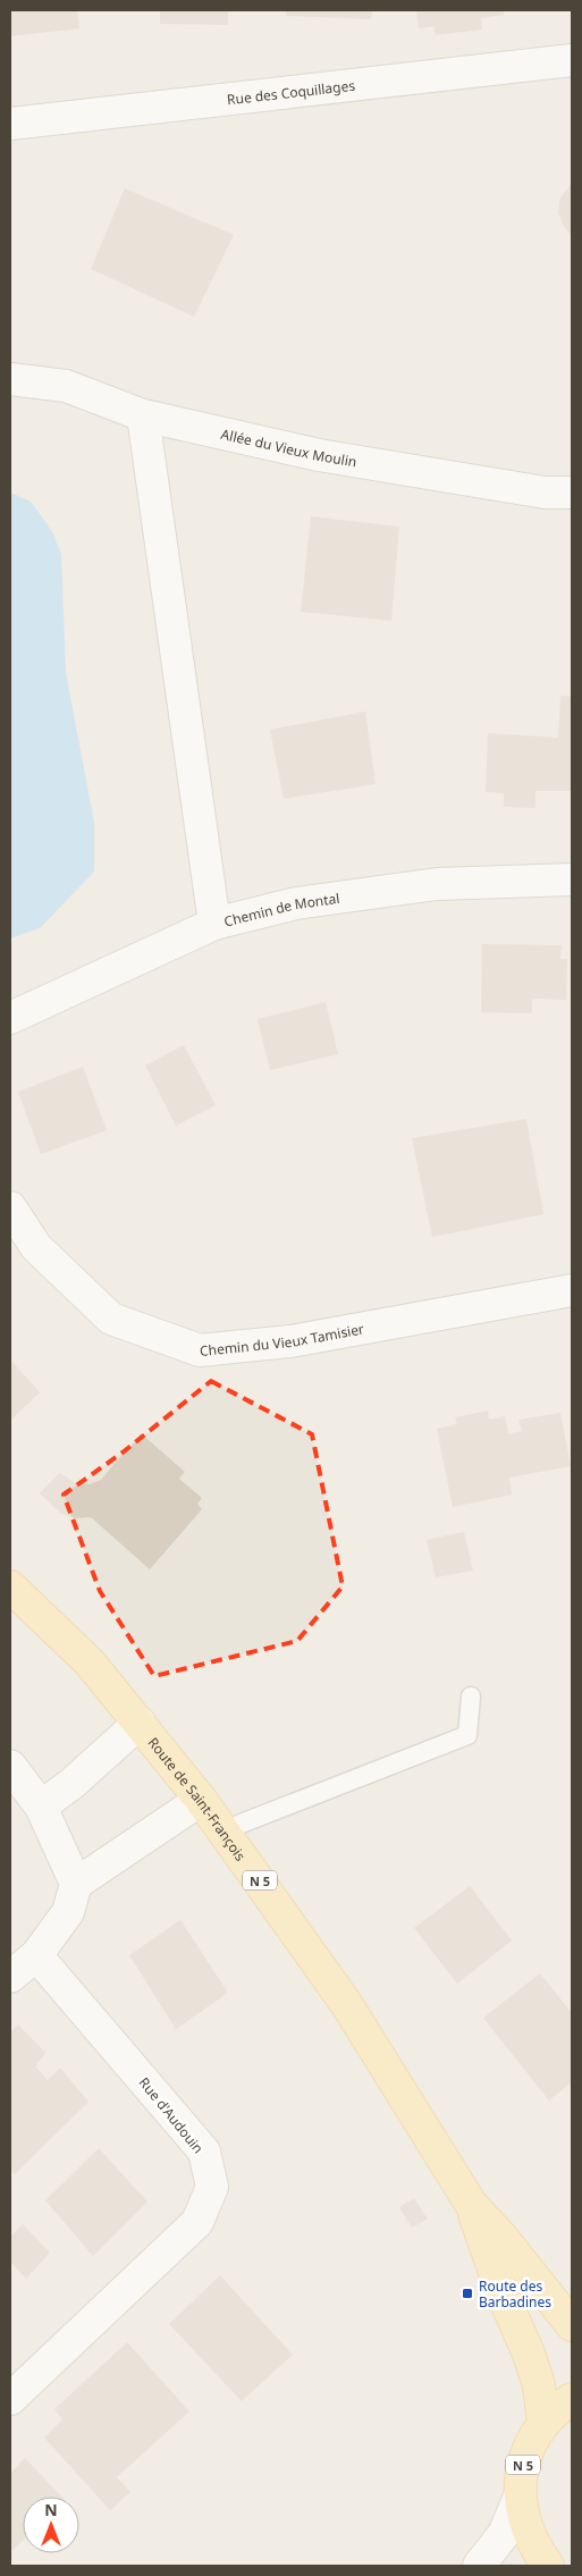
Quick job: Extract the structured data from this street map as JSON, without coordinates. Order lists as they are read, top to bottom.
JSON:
{
  "streets": {
    "main road": ["Route de Saint-François", "N 5"],
    "street": [
      "Rue des Coquillages",
      "Allée du Vieux Moulin",
      "Chemin de Montal",
      "Chemin du Vieux Tamisier",
      "Rue d'Audouin"
    ]
  },
  "crossings": [
    ["Route de Saint-François", "N 5"]
  ],
  "places": {
    "transit": ["Route des Barbadines"]
  },
  "north": "top"
}
